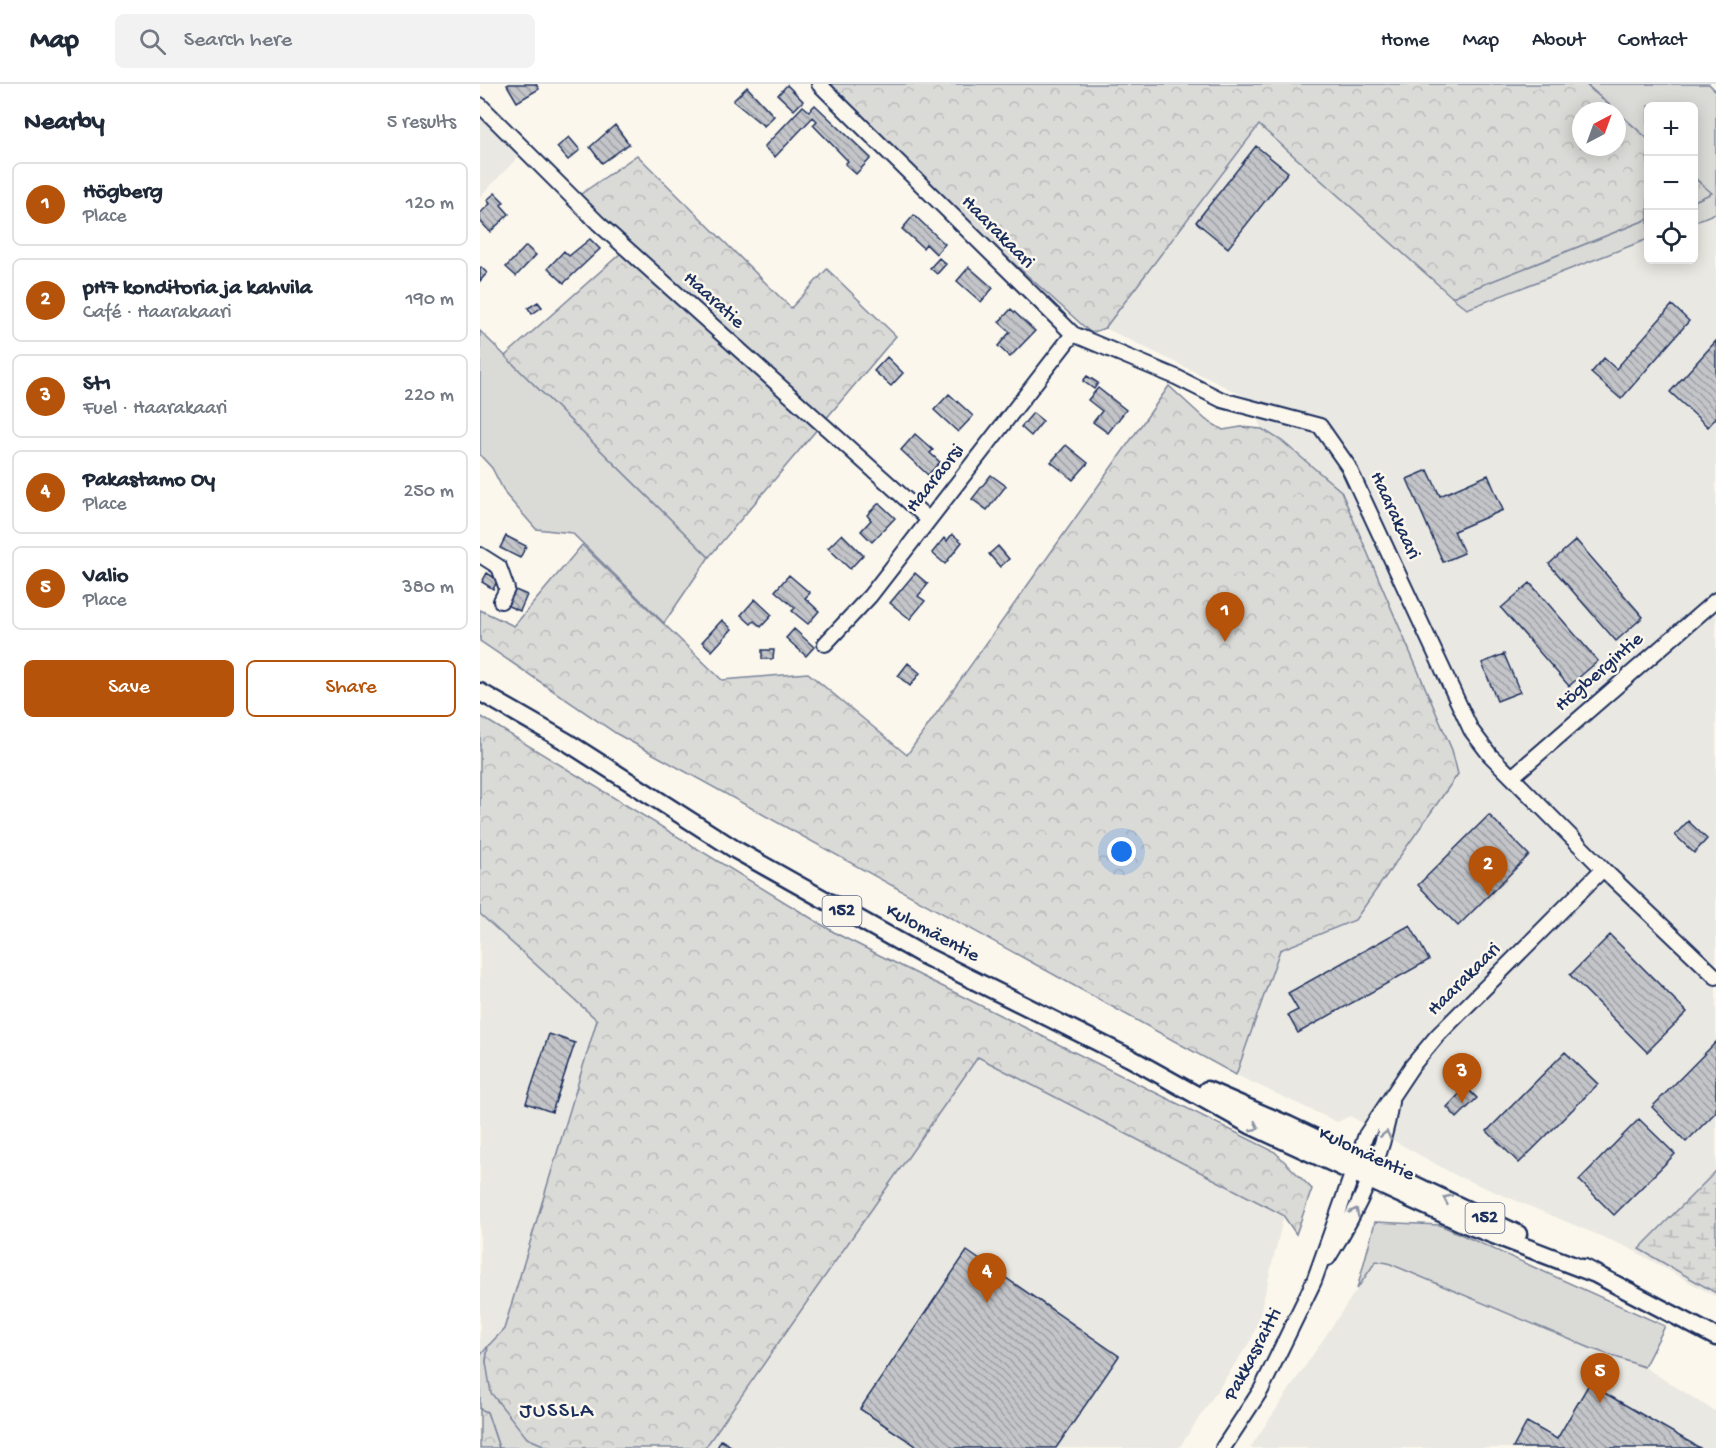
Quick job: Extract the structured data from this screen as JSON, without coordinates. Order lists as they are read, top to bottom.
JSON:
{
  "streets": {
    "main road": ["152", "Kulomäentie"],
    "street": [
      "Haarakaari",
      "Haaratie",
      "Haaraorsi",
      "Högbergintie",
      "Pakkasraitti"
    ]
  },
  "crossings": [
    ["Haarakaari", "Haaraorsi"],
    ["Haarakaari", "Högbergintie"],
    ["Haarakaari", "Kulomäentie"],
    ["Haarakaari", "Pakkasraitti"],
    ["Haaratie", "Haaraorsi"],
    ["Kulomäentie", "Pakkasraitti"]
  ],
  "districts": ["JUSSLA"],
  "north": "top right",
  "page": {
    "header": "Map",
    "search": "Search here",
    "nav": [
      "Home",
      "Map",
      "About",
      "Contact"
    ],
    "heading": ["Nearby", "5 results"],
    "map_buttons": ["+", "−"],
    "list": [
      {
        "mark": "1",
        "name": "Högberg",
        "note": "Place",
        "value": "120 m"
      },
      {
        "mark": "2",
        "name": "pH7 konditoria ja kahvila",
        "note": "Café · Haarakaari",
        "value": "190 m"
      },
      {
        "mark": "3",
        "name": "St1",
        "note": "Fuel · Haarakaari",
        "value": "220 m"
      },
      {
        "mark": "4",
        "name": "Pakastamo Oy",
        "note": "Place",
        "value": "250 m"
      },
      {
        "mark": "5",
        "name": "Valio",
        "note": "Place",
        "value": "380 m"
      }
    ],
    "pins": [
      "1",
      "2",
      "3",
      "4",
      "5"
    ],
    "buttons": ["Save", "Share"]
  }
}
